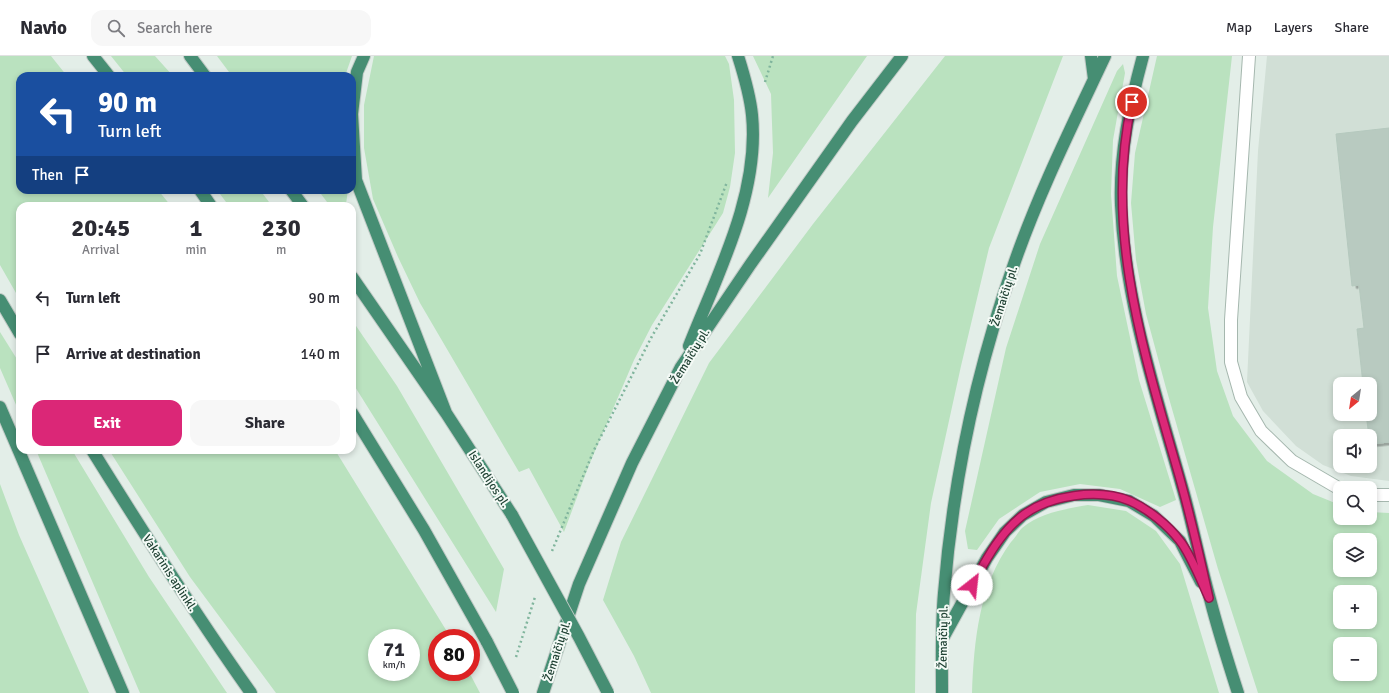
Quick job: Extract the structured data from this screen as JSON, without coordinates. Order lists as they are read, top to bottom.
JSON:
{
  "streets": {
    "highway": ["Žemaičių pl.", "Islandijos pl.", "Vakarinis aplinkl."]
  },
  "north": "bottom left",
  "page": {
    "header": "Navio",
    "search": "Search here",
    "nav": ["Map", "Layers", "Share"],
    "turn": ["90 m", "Turn left"],
    "then": "Then",
    "eta": [
      "20:45",
      "Arrival",
      "1",
      "min",
      "230",
      "m"
    ],
    "list": [
      {
        "name": "Turn left",
        "value": "90 m"
      },
      {
        "name": "Arrive at destination",
        "value": "140 m"
      }
    ],
    "map_buttons": ["+", "−"],
    "buttons": ["Exit", "Share"],
    "speed": "71 km/h",
    "limit": "80"
  }
}
